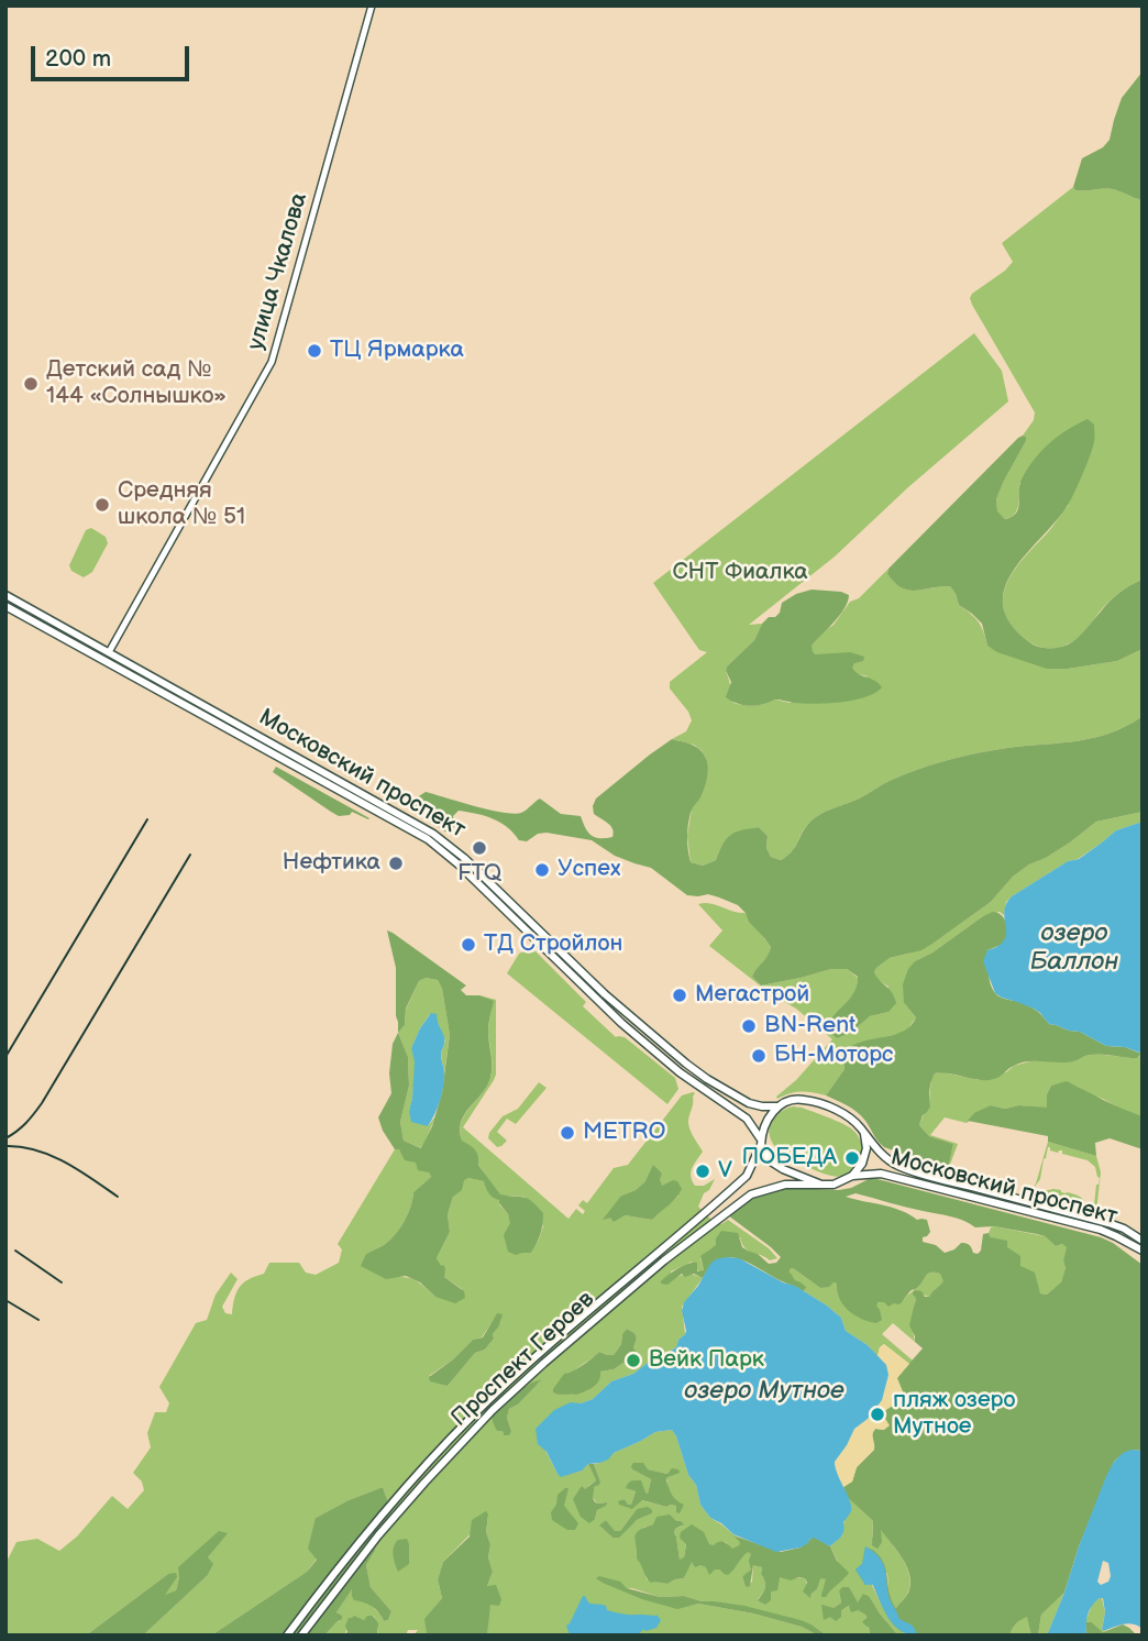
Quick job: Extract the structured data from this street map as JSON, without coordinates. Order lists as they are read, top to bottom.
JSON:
{
  "streets": {
    "main road": ["Московский проспект", "Проспект Героев"],
    "street": ["улица Чкалова"]
  },
  "crossings": [
    ["улица Чкалова", "Московский проспект"],
    ["Московский проспект", "Проспект Героев"]
  ],
  "water": ["озеро Баллон", "озеро Мутное"],
  "parks": ["СНТ Фиалка"],
  "places": [
    "ТЦ Ярмарка",
    "Детский сад № 144 «Солнышко»",
    "Средняя школа № 51",
    "FTQ",
    "Нефтика",
    "Успех",
    "ТД Стройлон",
    "Мегастрой",
    "BN-Rent",
    "БН-Моторс",
    "METRO",
    "ПОБЕДА",
    "V",
    "Вейк Парк",
    "пляж озеро Мутное"
  ],
  "scale_bar": "200 m"
}
